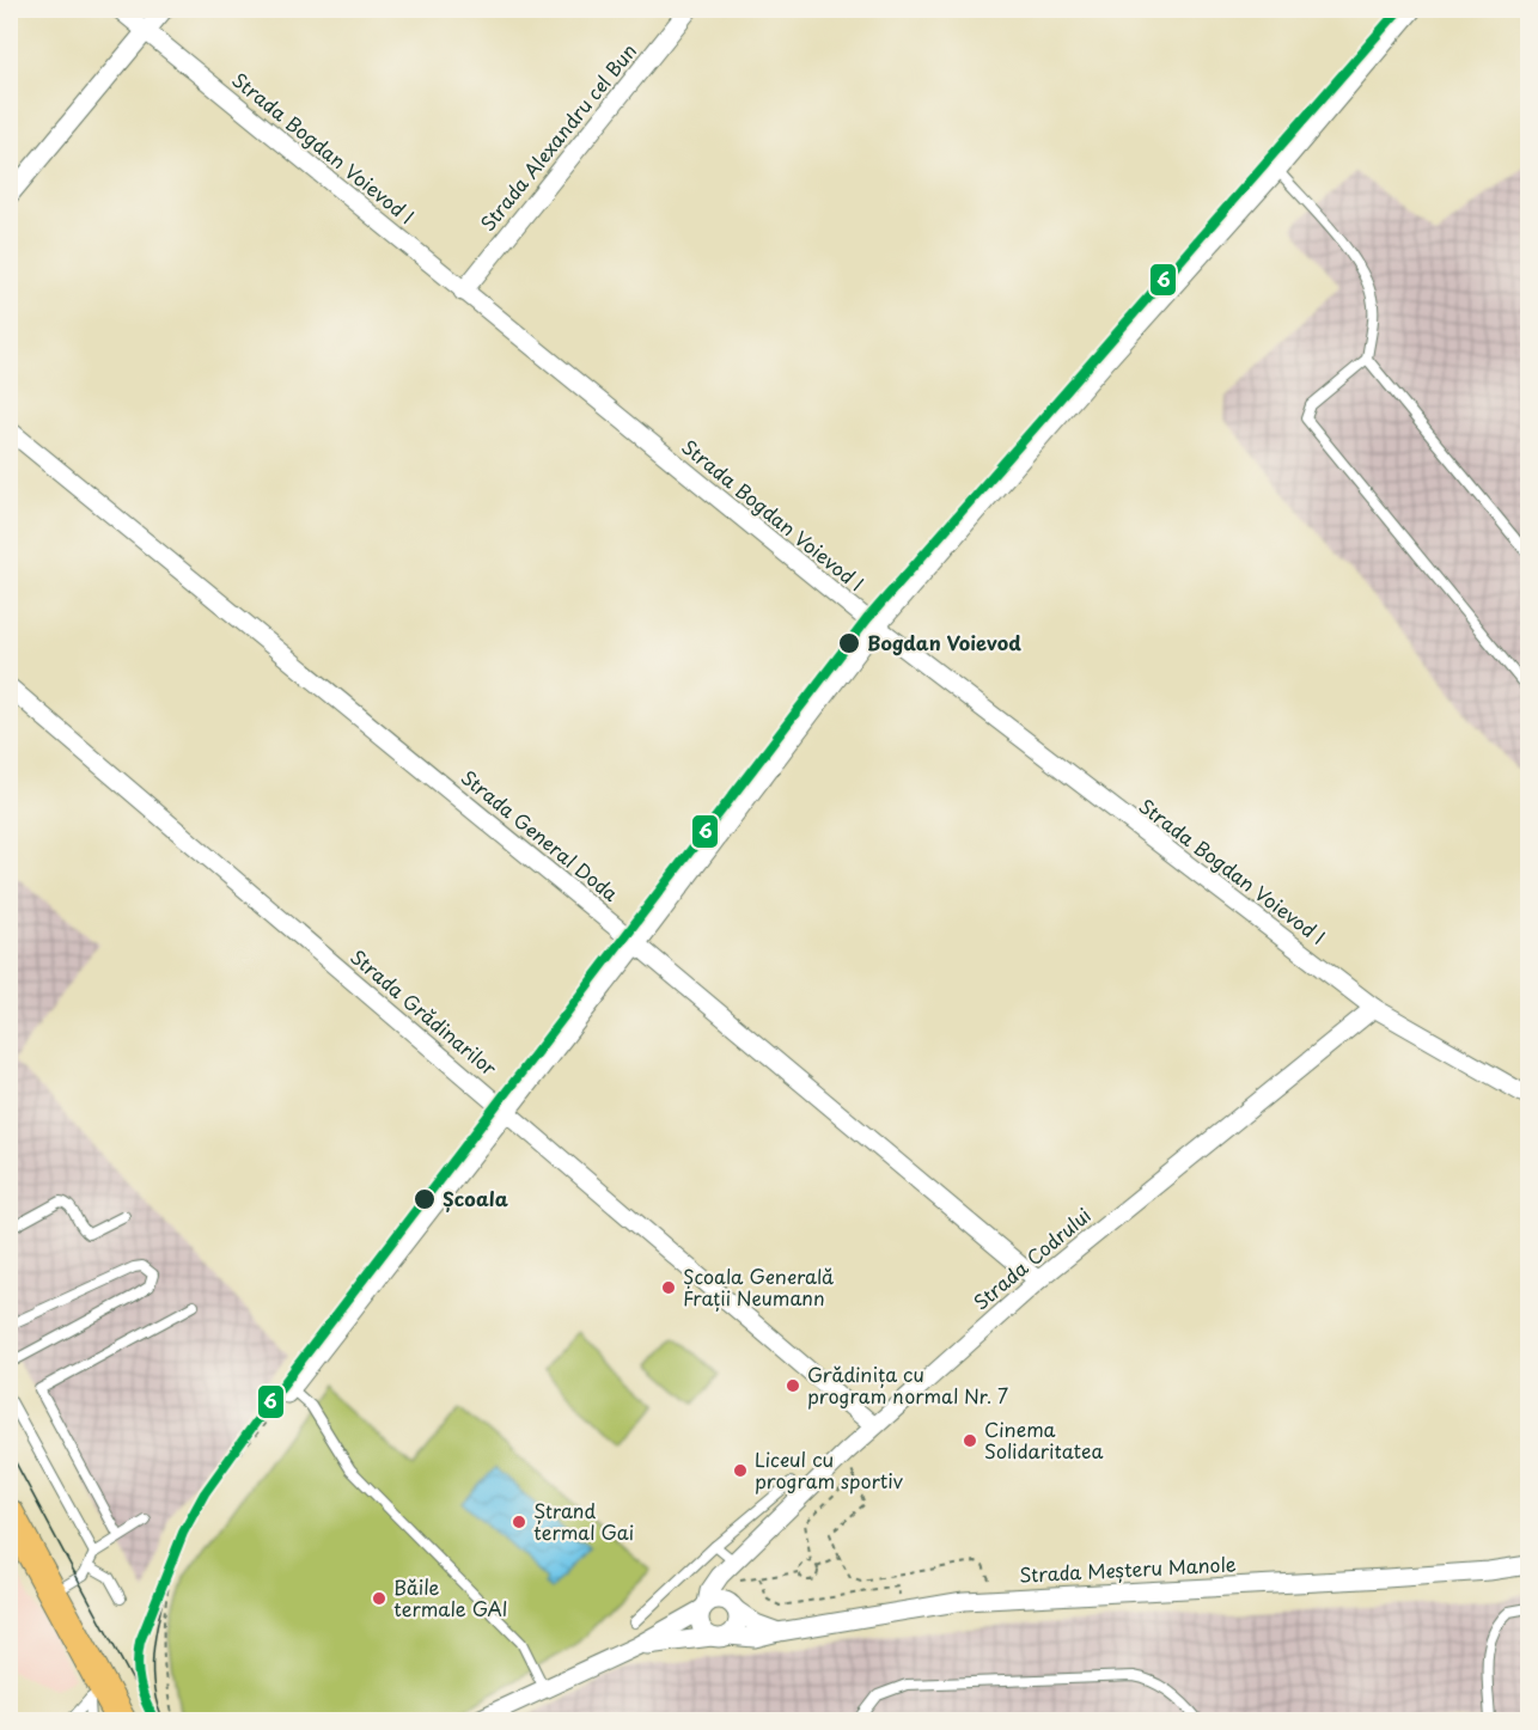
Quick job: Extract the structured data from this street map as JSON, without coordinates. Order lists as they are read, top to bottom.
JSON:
{
  "streets": {
    "street": [
      "Strada Alexandru cel Bun",
      "Strada Bogdan Voievod I",
      "Strada General Doda",
      "Strada Grădinarilor",
      "Strada Codrului",
      "Strada Meșteru Manole"
    ]
  },
  "crossings": [
    ["Strada Alexandru cel Bun", "Strada Bogdan Voievod I"],
    ["Strada Bogdan Voievod I", "Strada Codrului"],
    ["Strada General Doda", "Strada Codrului"],
    ["Strada Grădinarilor", "Strada Codrului"],
    ["Strada Codrului", "Strada Meșteru Manole"]
  ],
  "places": [
    "Bogdan Voievod",
    "Școala",
    "Școala Generală Frații Neumann",
    "Grădinița cu program normal Nr. 7",
    "Cinema Solidaritatea",
    "Liceul cu program sportiv",
    "Ștrand termal Gai",
    "Băile termale GAI"
  ],
  "lines": ["transit line 6"]
}
